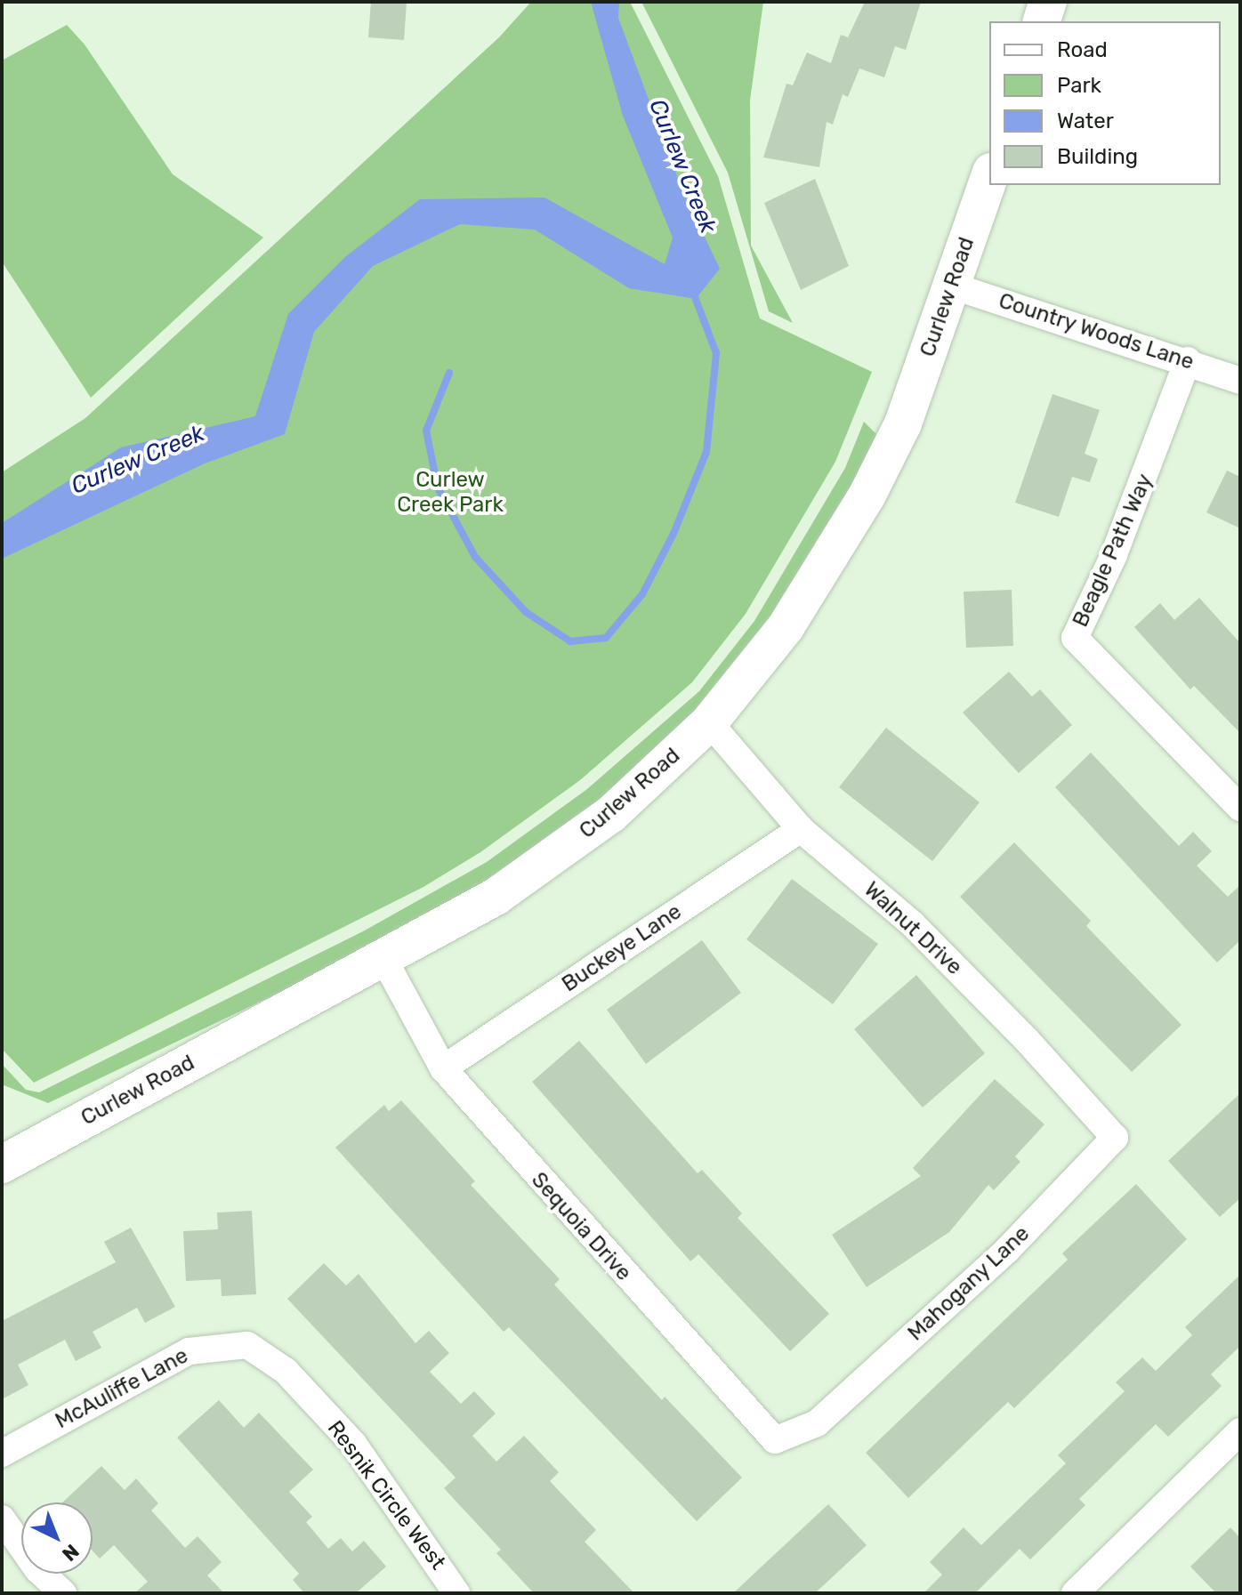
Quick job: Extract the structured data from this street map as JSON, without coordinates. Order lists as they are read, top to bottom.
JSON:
{
  "streets": {
    "main road": ["Curlew Road"],
    "street": [
      "Country Woods Lane",
      "Beagle Path Way",
      "Walnut Drive",
      "Buckeye Lane",
      "Sequoia Drive",
      "Mahogany Lane",
      "McAuliffe Lane",
      "Resnik Circle West"
    ]
  },
  "crossings": [
    ["Curlew Road", "Country Woods Lane"],
    ["Curlew Road", "Walnut Drive"],
    ["Curlew Road", "Sequoia Drive"],
    ["Country Woods Lane", "Beagle Path Way"],
    ["Walnut Drive", "Buckeye Lane"],
    ["Walnut Drive", "Mahogany Lane"],
    ["Buckeye Lane", "Sequoia Drive"],
    ["Sequoia Drive", "Mahogany Lane"],
    ["McAuliffe Lane", "Resnik Circle West"]
  ],
  "water": ["Curlew Creek"],
  "parks": ["Curlew Creek Park"],
  "legend": [
    "Road",
    "Park",
    "Water",
    "Building"
  ],
  "north": "bottom right"
}
